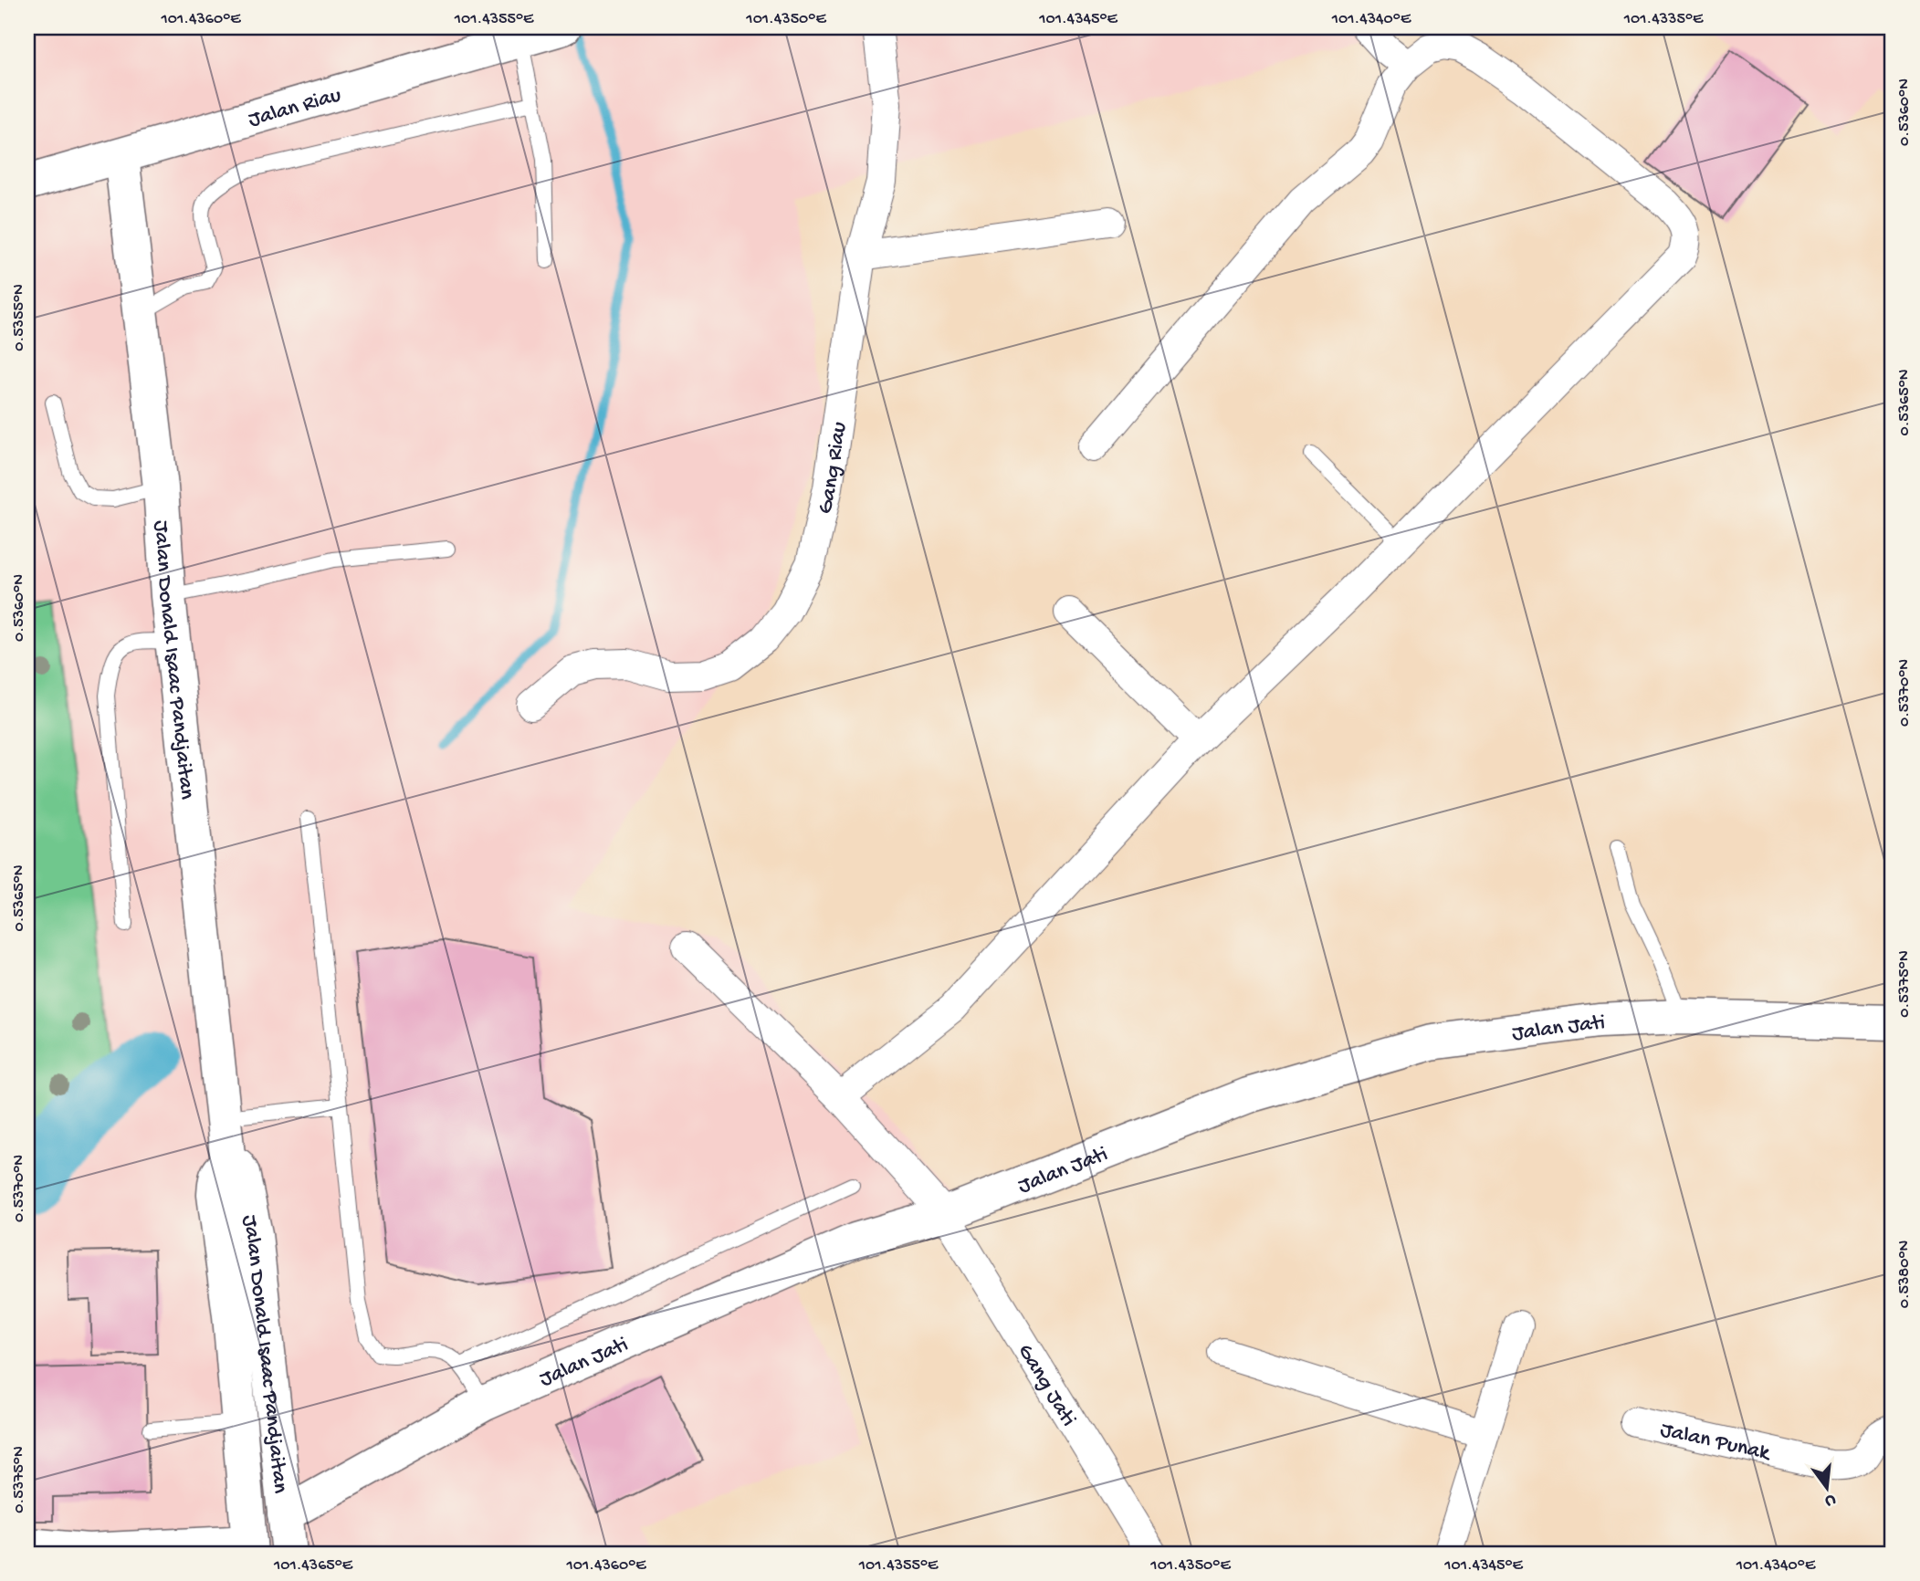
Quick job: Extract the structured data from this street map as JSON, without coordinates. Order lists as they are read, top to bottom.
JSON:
{
  "streets": {
    "main road": ["Jalan Riau", "Jalan Donald Isaac Pandjaitan", "Jalan Jati"],
    "street": ["Gang Riau", "Gang Jati", "Jalan Punak"]
  },
  "crossings": [
    ["Jalan Riau", "Jalan Donald Isaac Pandjaitan"],
    ["Jalan Donald Isaac Pandjaitan", "Jalan Jati"],
    ["Jalan Jati", "Gang Jati"]
  ],
  "north": "bottom",
  "coordinates": [
    "101.4360°E",
    "101.4355°E",
    "101.4350°E",
    "101.4345°E",
    "101.4340°E",
    "101.4335°E",
    "0.5360°N",
    "0.5355°N",
    "0.5365°N",
    "0.5370°N",
    "0.5375°N",
    "0.5380°N",
    "101.4365°E"
  ]
}
